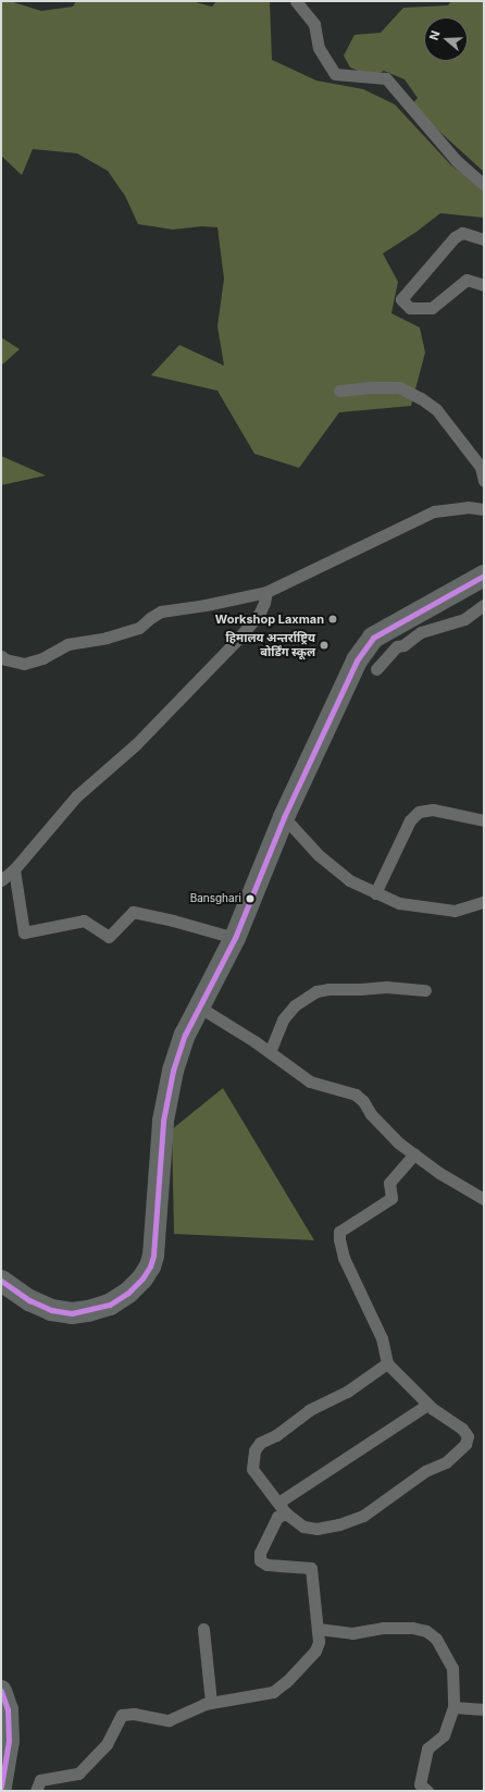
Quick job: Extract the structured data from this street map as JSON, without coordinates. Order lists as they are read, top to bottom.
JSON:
{
  "places": ["Workshop Laxman", "हिमालय अन्तर्राष्ट्रिय बोर्डिंग स्कूल", "Bansghari"],
  "north": "left"
}
